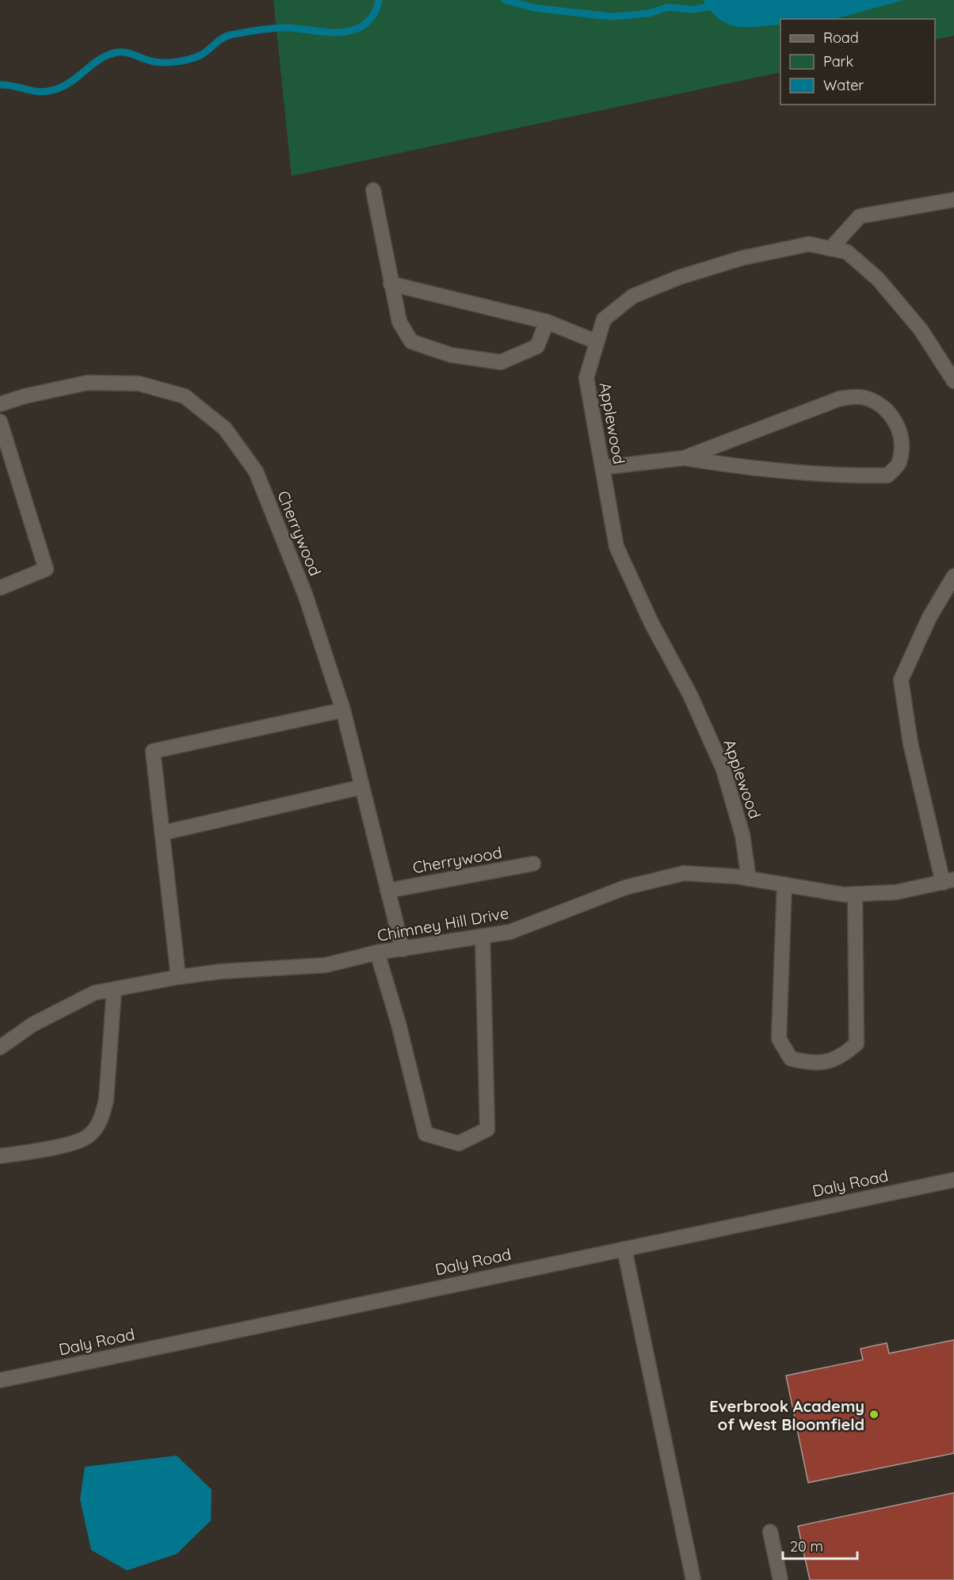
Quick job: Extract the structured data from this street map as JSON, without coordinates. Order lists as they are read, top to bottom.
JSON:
{
  "streets": {
    "street": [
      "Applewood",
      "Cherrywood",
      "Chimney Hill Drive",
      "Daly Road"
    ]
  },
  "crossings": [
    ["Applewood", "Chimney Hill Drive"],
    ["Cherrywood", "Chimney Hill Drive"]
  ],
  "places": ["Everbrook Academy of West Bloomfield"],
  "legend": ["Road", "Park", "Water"],
  "scale_bar": "20 m"
}
